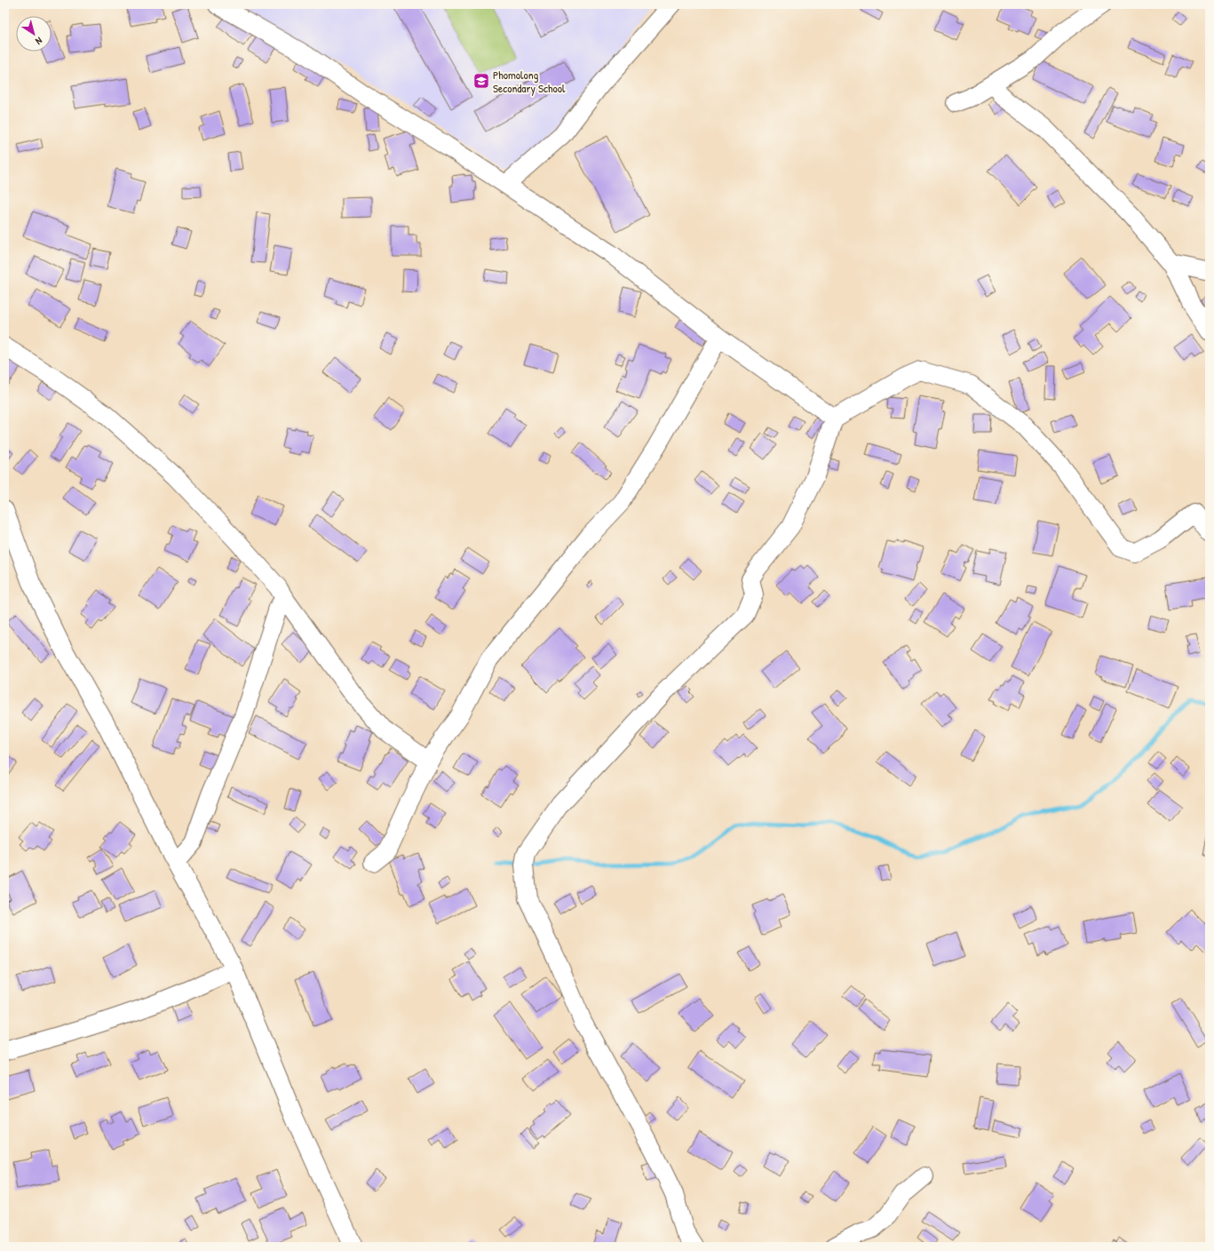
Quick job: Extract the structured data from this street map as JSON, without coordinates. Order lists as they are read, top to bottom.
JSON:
{
  "places": {
    "school or university": ["Phomolong Secondary School"]
  },
  "north": "bottom right"
}
